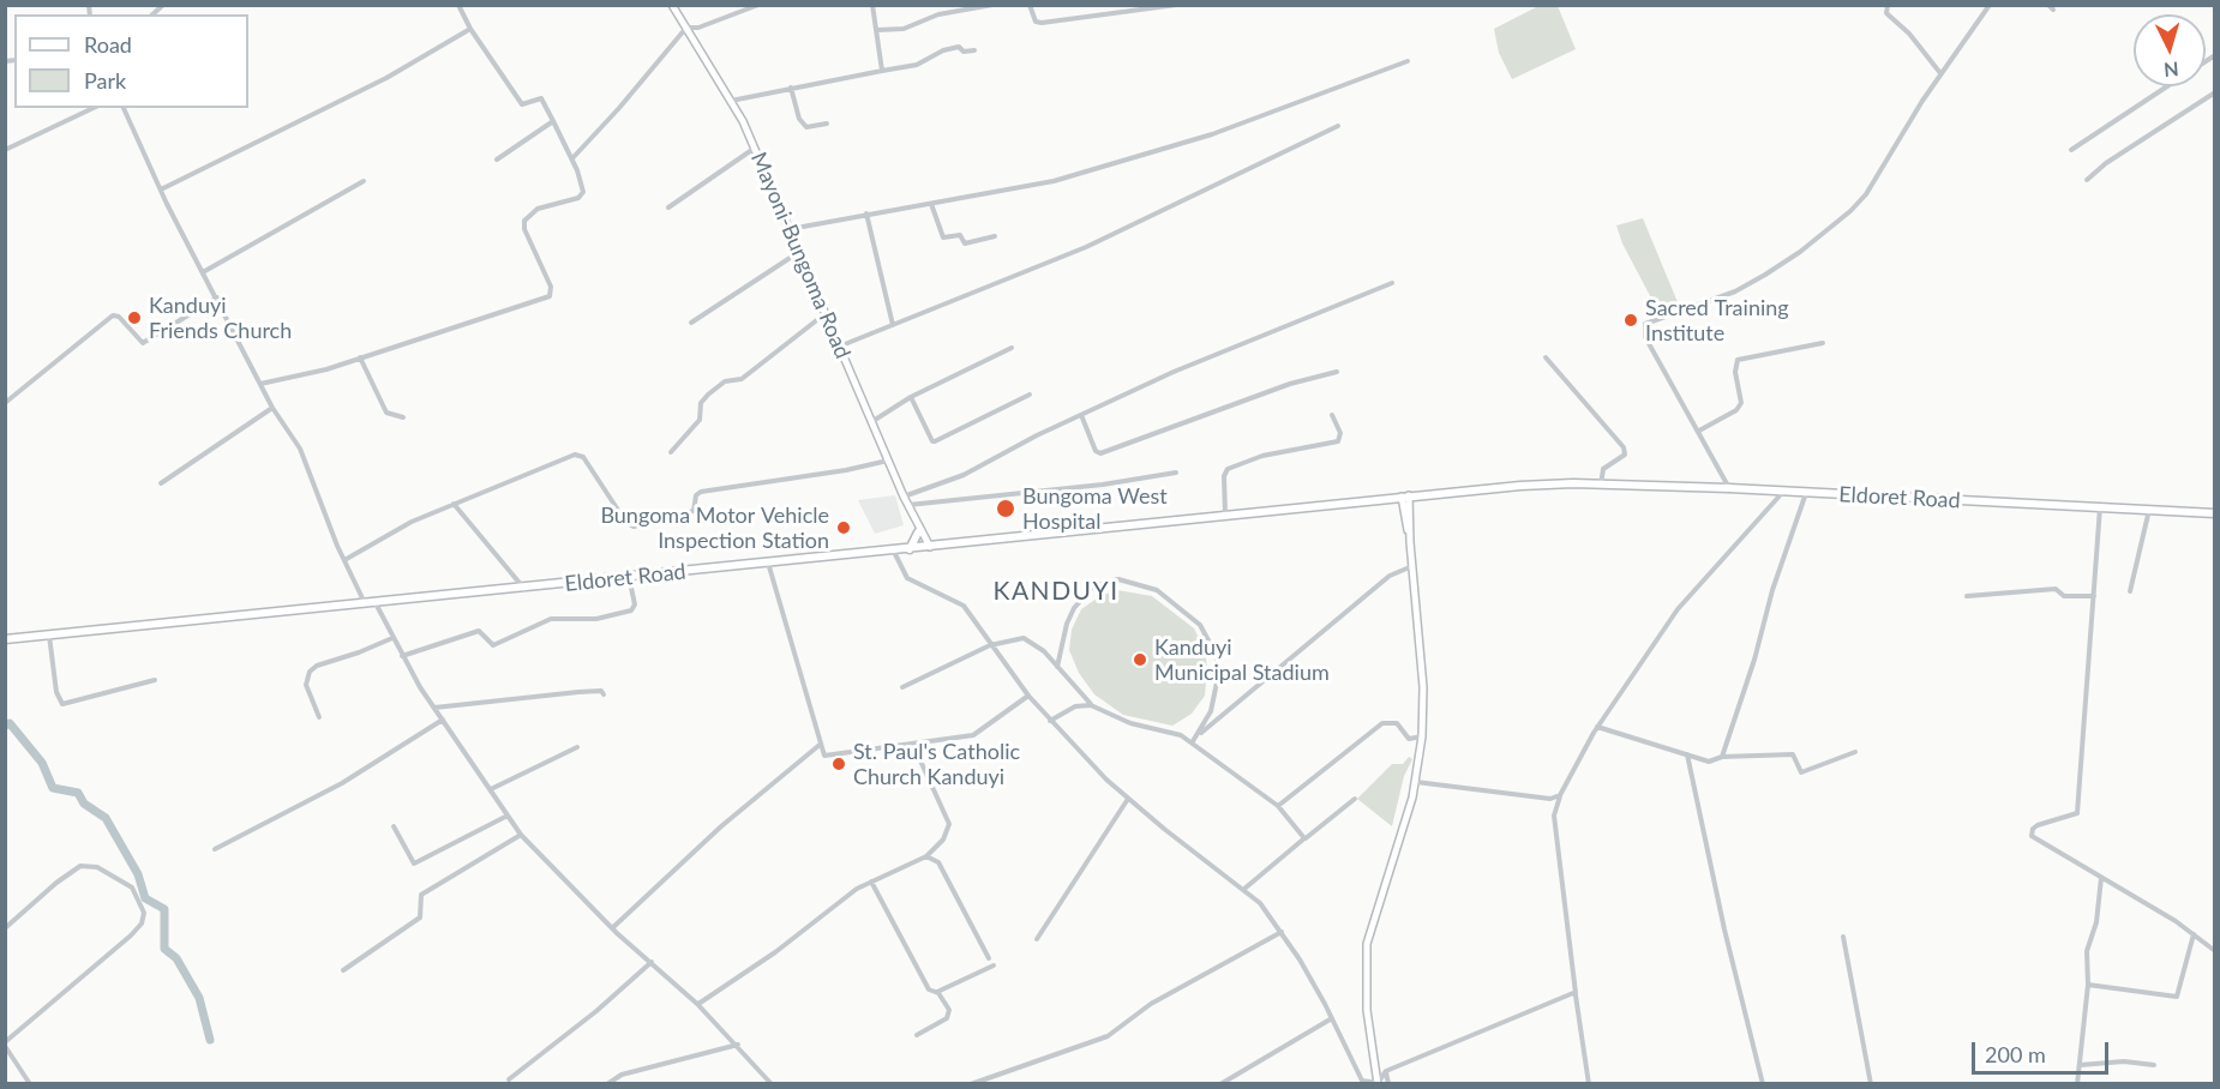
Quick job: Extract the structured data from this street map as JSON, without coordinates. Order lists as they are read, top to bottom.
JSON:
{
  "streets": {
    "highway": ["Eldoret Road"],
    "main road": ["Mayoni-Bungoma Road"]
  },
  "districts": ["KANDUYI"],
  "places": [
    "Kanduyi Friends Church",
    "Sacred Training Institute",
    "Bungoma West Hospital",
    "Bungoma Motor Vehicle Inspection Station",
    "Kanduyi Municipal Stadium",
    "St. Paul's Catholic Church Kanduyi"
  ],
  "legend": ["Road", "Park"],
  "scale_bar": "200 m",
  "north": "bottom"
}
